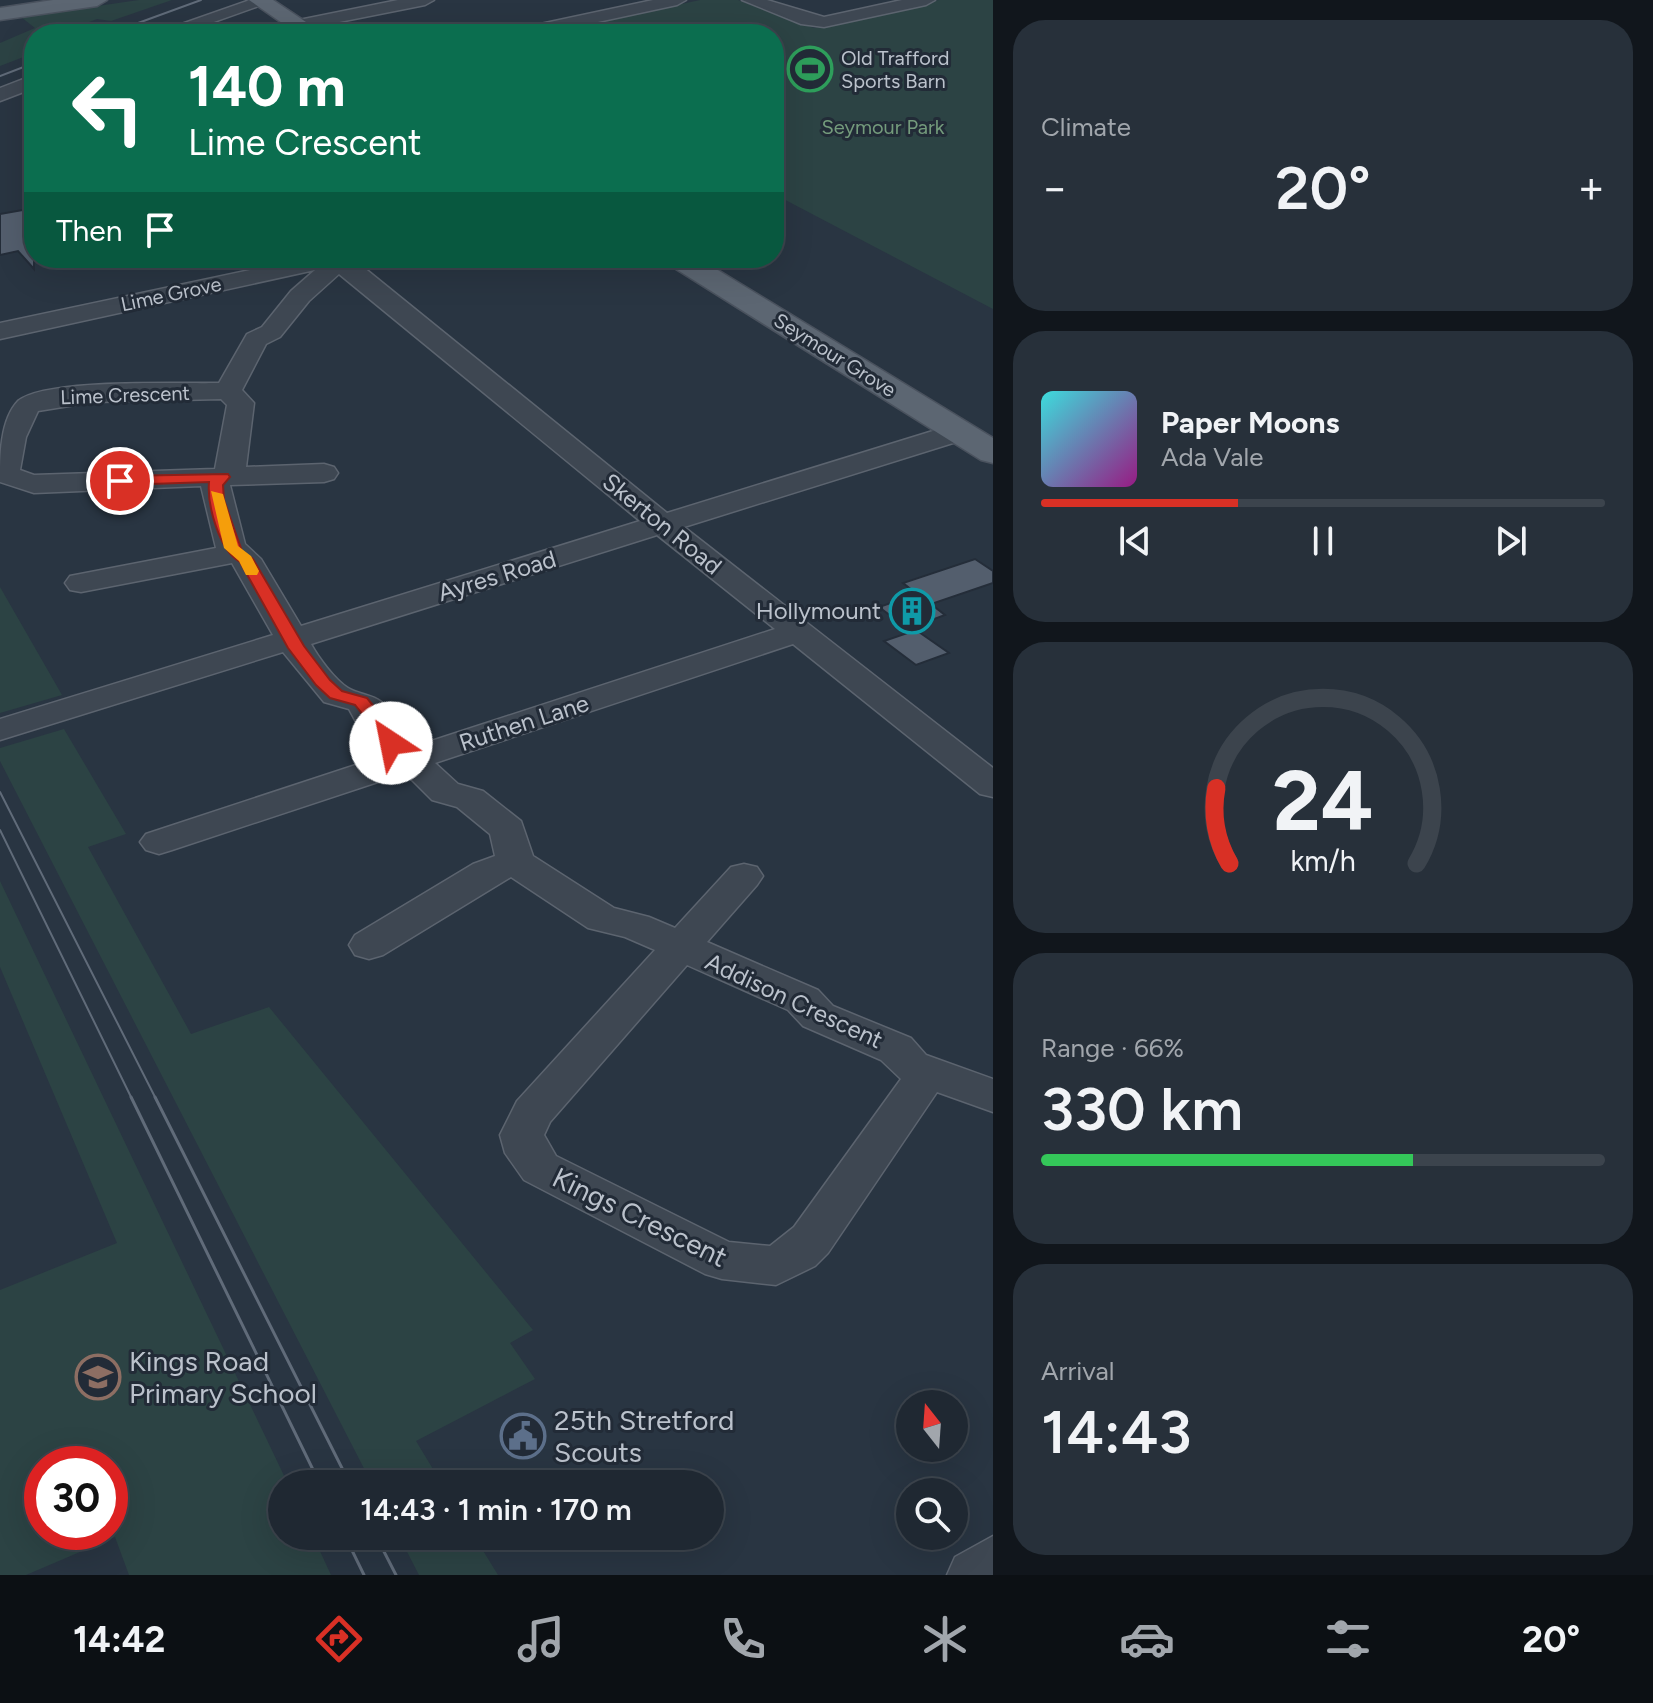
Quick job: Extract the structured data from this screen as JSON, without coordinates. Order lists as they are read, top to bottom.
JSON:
{
  "streets": {
    "main road": ["Seymour Grove", "Ayres Road"],
    "street": [
      "Lime Grove",
      "Lime Crescent",
      "Skerton Road",
      "Ruthen Lane",
      "Addison Crescent",
      "Kings Crescent"
    ]
  },
  "crossings": [
    ["Seymour Grove", "Ayres Road"],
    ["Skerton Road", "Ayres Road"],
    ["Skerton Road", "Ruthen Lane"],
    ["Addison Crescent", "Kings Crescent"]
  ],
  "parks": ["Seymour Park"],
  "places": {
    "sports": ["Old Trafford Sports Barn"],
    "building": ["Hollymount"],
    "school or university": ["Kings Road Primary School"],
    "public building": ["25th Stretford Scouts"]
  },
  "north": "top",
  "page": {
    "tile": [
      "Climate",
      ["Range · 66%", "330 km"],
      ["Arrival", "14:43"]
    ],
    "turn": ["140 m", "Lime Crescent"],
    "heat": ["−", "20°", "+"],
    "then": "Then",
    "song": ["Paper Moons", "Ada Vale"],
    "limit": "30",
    "trip": "14:43 · 1 min · 170 m",
    "tabs": ["14:42", "20°"],
    "gauge": ["24", "km/h"]
  }
}
